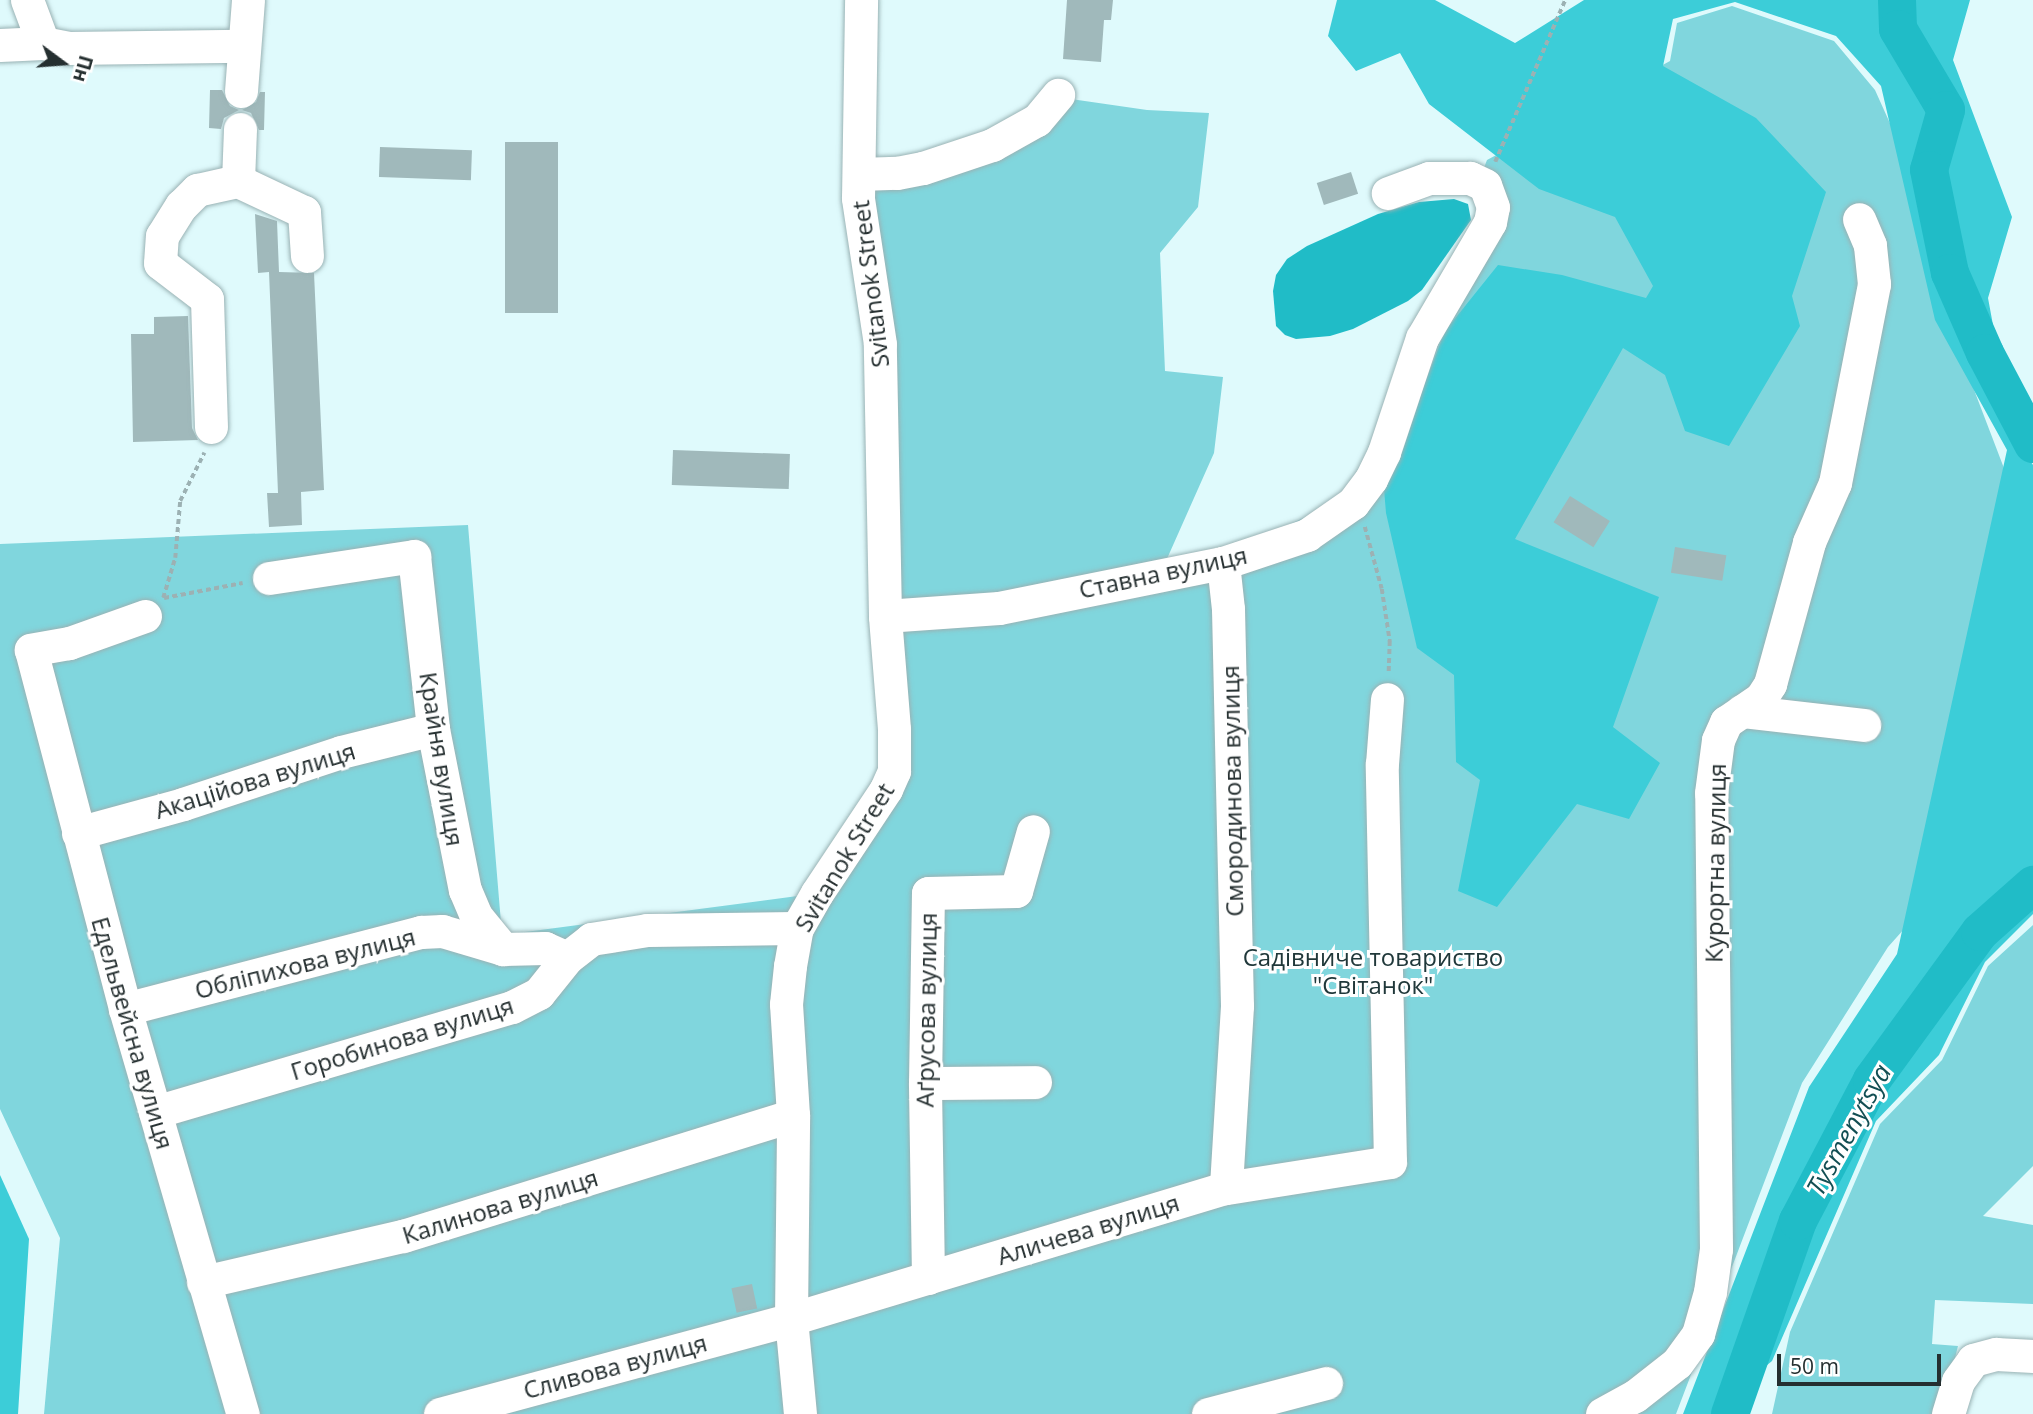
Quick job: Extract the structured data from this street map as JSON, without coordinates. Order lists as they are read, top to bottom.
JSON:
{
  "streets": {
    "street": [
      "Svitanok Street",
      "Ставна вулиця",
      "Крайня вулиця",
      "Акаційова вулиця",
      "Смородинова вулиця",
      "Курортна вулиця",
      "Обліпихова вулиця",
      "Аґрусова вулиця",
      "Едельвейсна вулиця",
      "Горобинова вулиця",
      "Калинова вулиця",
      "Аличева вулиця",
      "Сливова вулиця"
    ]
  },
  "crossings": [
    ["Svitanok Street", "Ставна вулиця"],
    ["Svitanok Street", "Горобинова вулиця"],
    ["Svitanok Street", "Калинова вулиця"],
    ["Svitanok Street", "Аличева вулиця"],
    ["Svitanok Street", "Сливова вулиця"],
    ["Ставна вулиця", "Смородинова вулиця"],
    ["Крайня вулиця", "Акаційова вулиця"],
    ["Крайня вулиця", "Обліпихова вулиця"],
    ["Акаційова вулиця", "Едельвейсна вулиця"],
    ["Смородинова вулиця", "Аличева вулиця"],
    ["Обліпихова вулиця", "Едельвейсна вулиця"],
    ["Обліпихова вулиця", "Горобинова вулиця"],
    ["Аґрусова вулиця", "Аличева вулиця"],
    ["Едельвейсна вулиця", "Горобинова вулиця"],
    ["Едельвейсна вулиця", "Калинова вулиця"],
    ["Аличева вулиця", "Сливова вулиця"]
  ],
  "water": ["Tysmenytsya"],
  "parks": ["Садівниче товариство \"Світанок\""],
  "scale_bar": "50 m",
  "north": "right"
}
